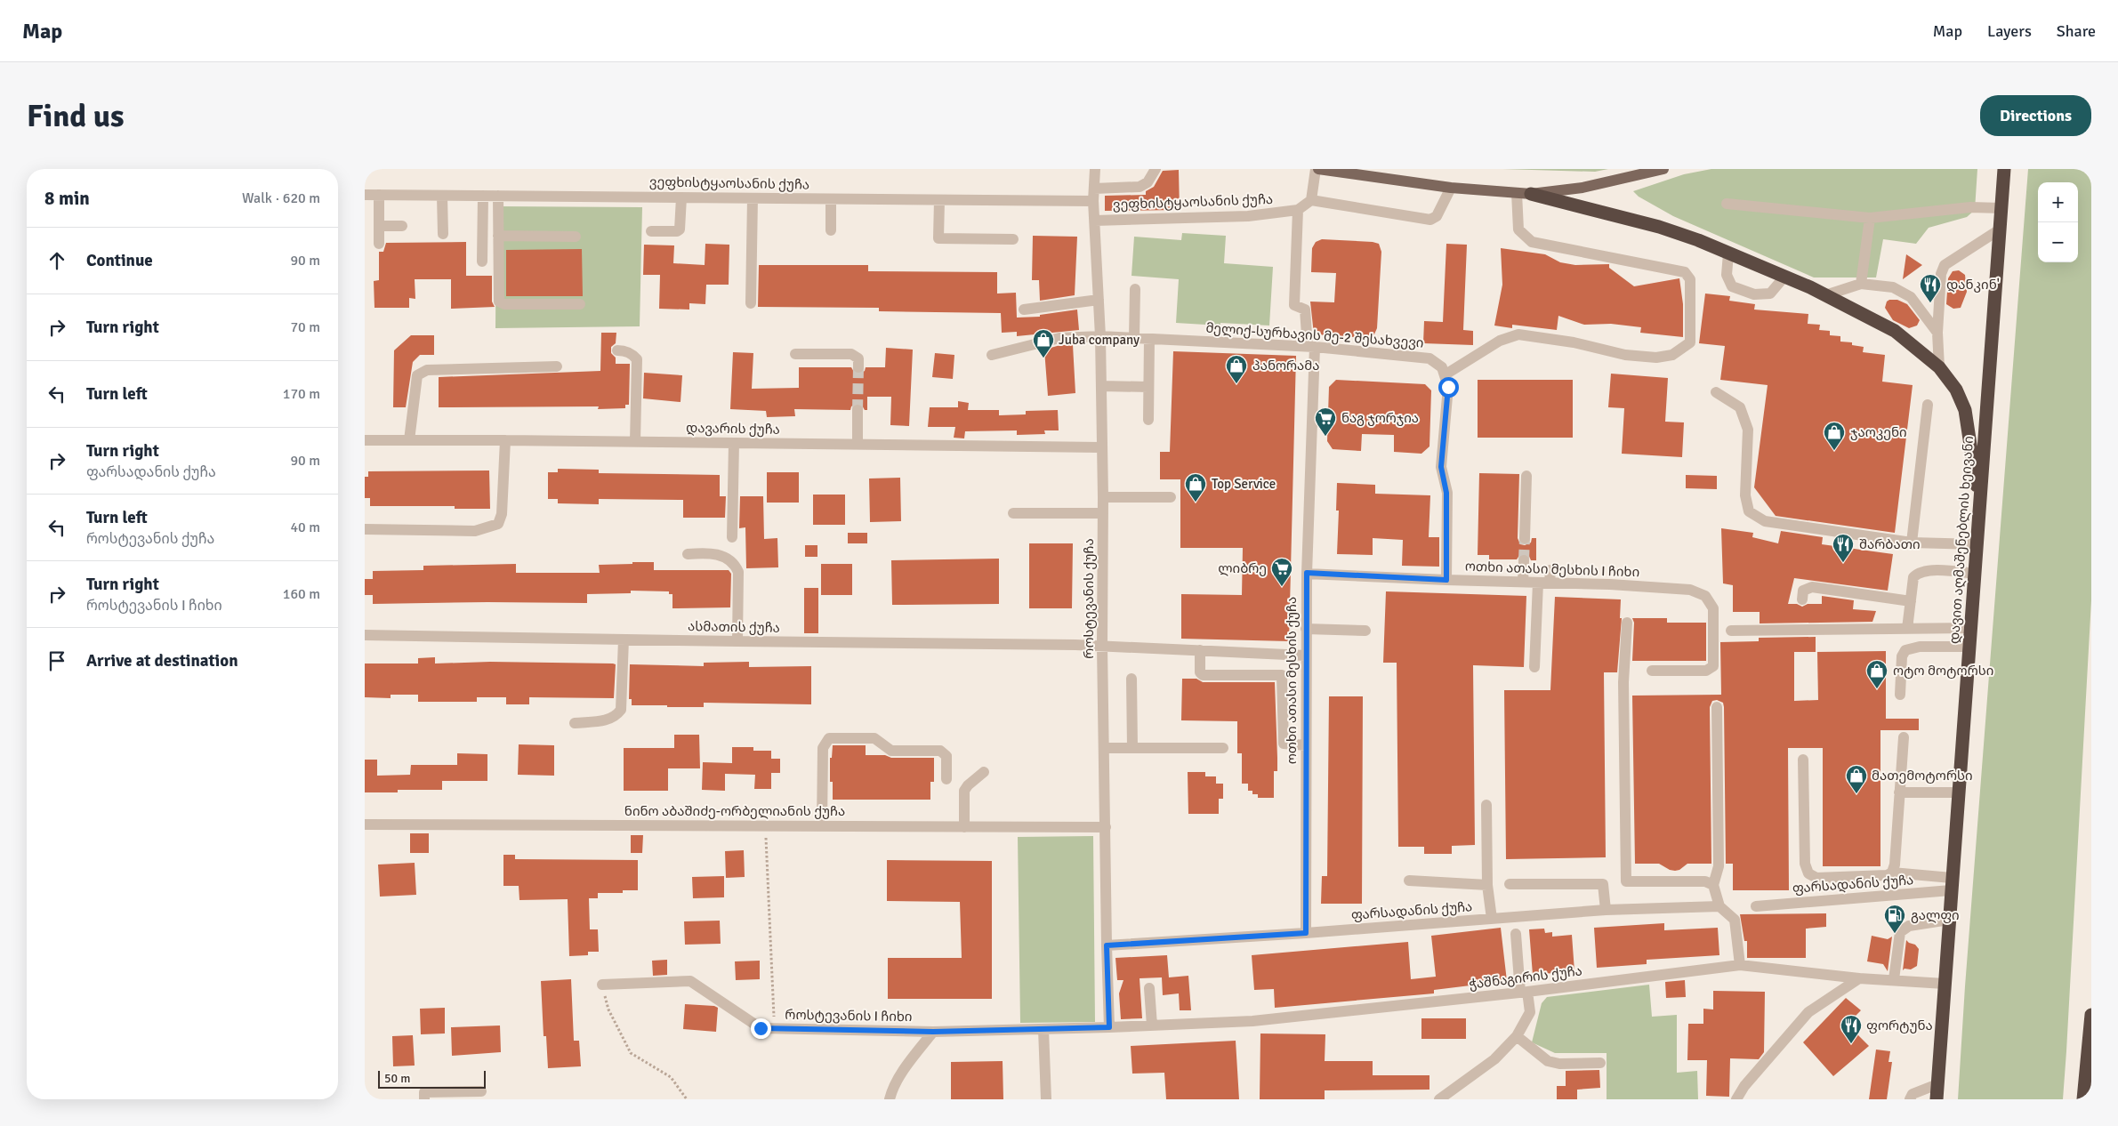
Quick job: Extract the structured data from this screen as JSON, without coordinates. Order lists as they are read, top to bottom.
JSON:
{
  "streets": {
    "highway": ["დავით აღმაშენებლის ხეივანი"],
    "street": [
      "ვეფხისტყაოსანის ქუჩა",
      "მელიქ-სურხავის მე-2 შესახვევი",
      "დავარის ქუჩა",
      "ოთხი ათასი მესხის I ჩიხი",
      "როსტევანის ქუჩა",
      "ასმათის ქუჩა",
      "ოთხი ათასი მესხის ქუჩა",
      "ნინო აბაშიძე-ორბელიანის ქუჩა",
      "ფარსადანის ქუჩა",
      "ჭაშნაგირის ქუჩა",
      "როსტევანის I ჩიხი"
    ]
  },
  "crossings": [
    ["ვეფხისტყაოსანის ქუჩა", "როსტევანის ქუჩა"],
    ["ვეფხისტყაოსანის ქუჩა", "ოთხი ათასი მესხის ქუჩა"],
    ["მელიქ-სურხავის მე-2 შესახვევი", "როსტევანის ქუჩა"],
    ["მელიქ-სურხავის მე-2 შესახვევი", "ოთხი ათასი მესხის ქუჩა"],
    ["დავარის ქუჩა", "როსტევანის ქუჩა"],
    ["დავით აღმაშენებლის ხეივანი", "ფარსადანის ქუჩა"],
    ["დავით აღმაშენებლის ხეივანი", "ჭაშნაგირის ქუჩა"],
    ["ოთხი ათასი მესხის I ჩიხი", "ოთხი ათასი მესხის ქუჩა"],
    ["როსტევანის ქუჩა", "ასმათის ქუჩა"],
    ["როსტევანის ქუჩა", "ნინო აბაშიძე-ორბელიანის ქუჩა"],
    ["როსტევანის ქუჩა", "ფარსადანის ქუჩა"],
    ["როსტევანის ქუჩა", "ჭაშნაგირის ქუჩა"],
    ["როსტევანის ქუჩა", "როსტევანის I ჩიხი"],
    ["ასმათის ქუჩა", "ოთხი ათასი მესხის ქუჩა"],
    ["ოთხი ათასი მესხის ქუჩა", "ფარსადანის ქუჩა"],
    ["ჭაშნაგირის ქუჩა", "როსტევანის I ჩიხი"]
  ],
  "places": {
    "restaurant": ["დანკინ'", "შარბათი", "ფორტუნა"],
    "shop": [
      "Juba company",
      "პანორამა",
      "ჯაოკენი",
      "Top Service",
      "ოტო მოტორსი",
      "მათემოტორსი"
    ],
    "supermarket": ["ნაგ ჯორჯია", "ლიბრე"],
    "fuel station": ["გალფი"]
  },
  "scale_bar": "50 m",
  "page": {
    "header": "Map",
    "nav": ["Map", "Layers", "Share"],
    "buttons": "Directions",
    "title": "Find us",
    "heading": ["8 min", "Walk · 620 m"],
    "map_buttons": ["+", "−"],
    "list": [
      ["Continue", "90 m"],
      ["Turn right", "70 m"],
      ["Turn left", "170 m"],
      ["Turn right", "ფარსადანის ქუჩა", "90 m"],
      ["Turn left", "როსტევანის ქუჩა", "40 m"],
      ["Turn right", "როსტევანის I ჩიხი", "160 m"],
      "Arrive at destination"
    ],
    "scale": "50 m"
  }
}
